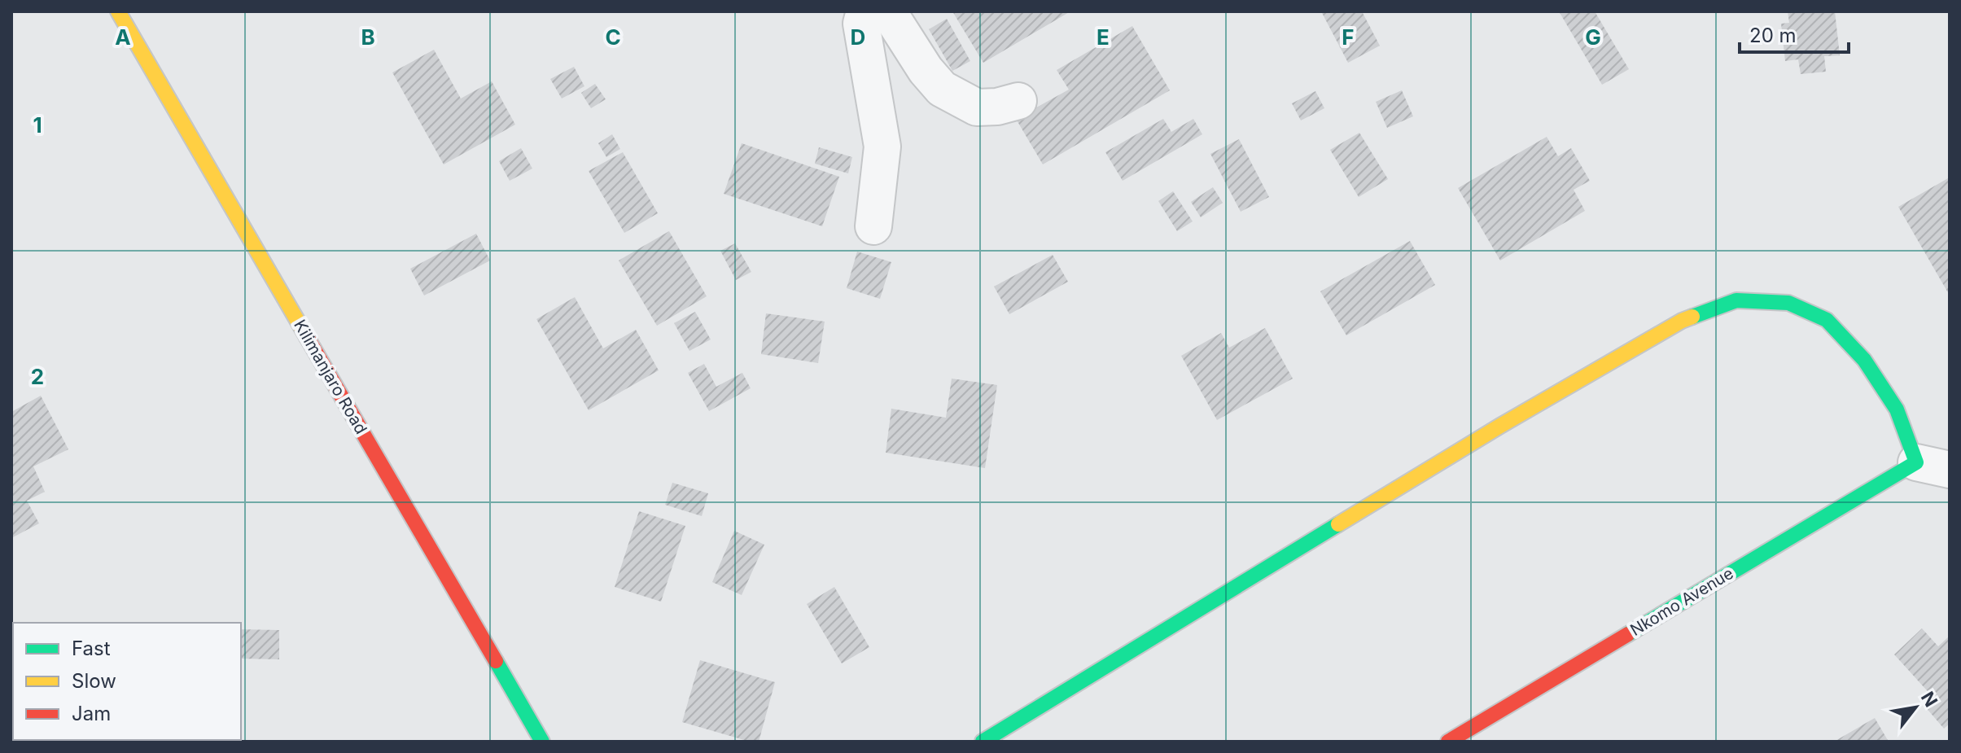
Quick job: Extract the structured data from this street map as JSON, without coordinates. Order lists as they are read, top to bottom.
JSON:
{
  "streets": {
    "street": ["Kilimanjaro Road", "Nkomo Avenue"]
  },
  "legend": ["Fast", "Slow", "Jam"],
  "scale_bar": "20 m",
  "north": "top right",
  "grid": {
    "columns": [
      "A",
      "B",
      "C",
      "D",
      "E",
      "F",
      "G"
    ],
    "rows": ["1", "2"]
  }
}
